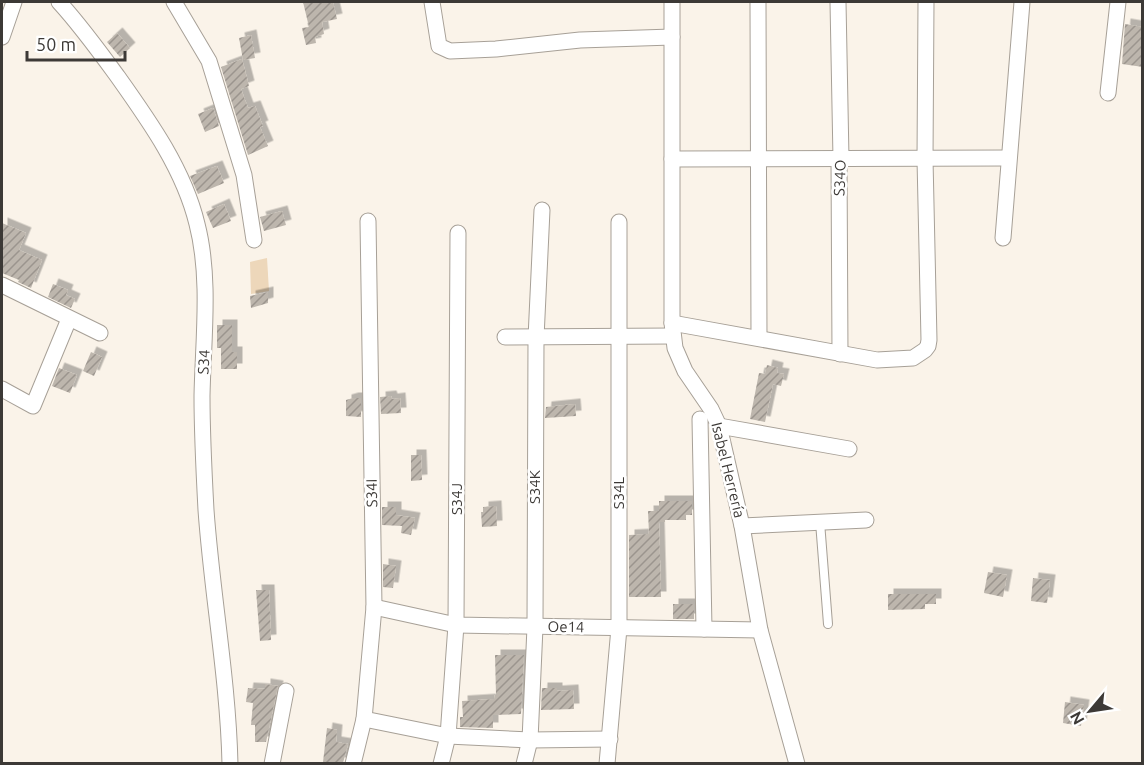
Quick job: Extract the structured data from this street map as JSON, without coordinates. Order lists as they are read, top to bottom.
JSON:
{
  "streets": {
    "street": [
      "S34O",
      "S34",
      "Isabel Herrería",
      "S34K",
      "S34I",
      "S34L",
      "S34J",
      "Oe14"
    ]
  },
  "crossings": [
    ["Isabel Herrería", "Oe14"],
    ["S34K", "Oe14"],
    ["S34I", "Oe14"],
    ["S34L", "Oe14"],
    ["S34J", "Oe14"]
  ],
  "scale_bar": "50 m",
  "north": "bottom left"
}
